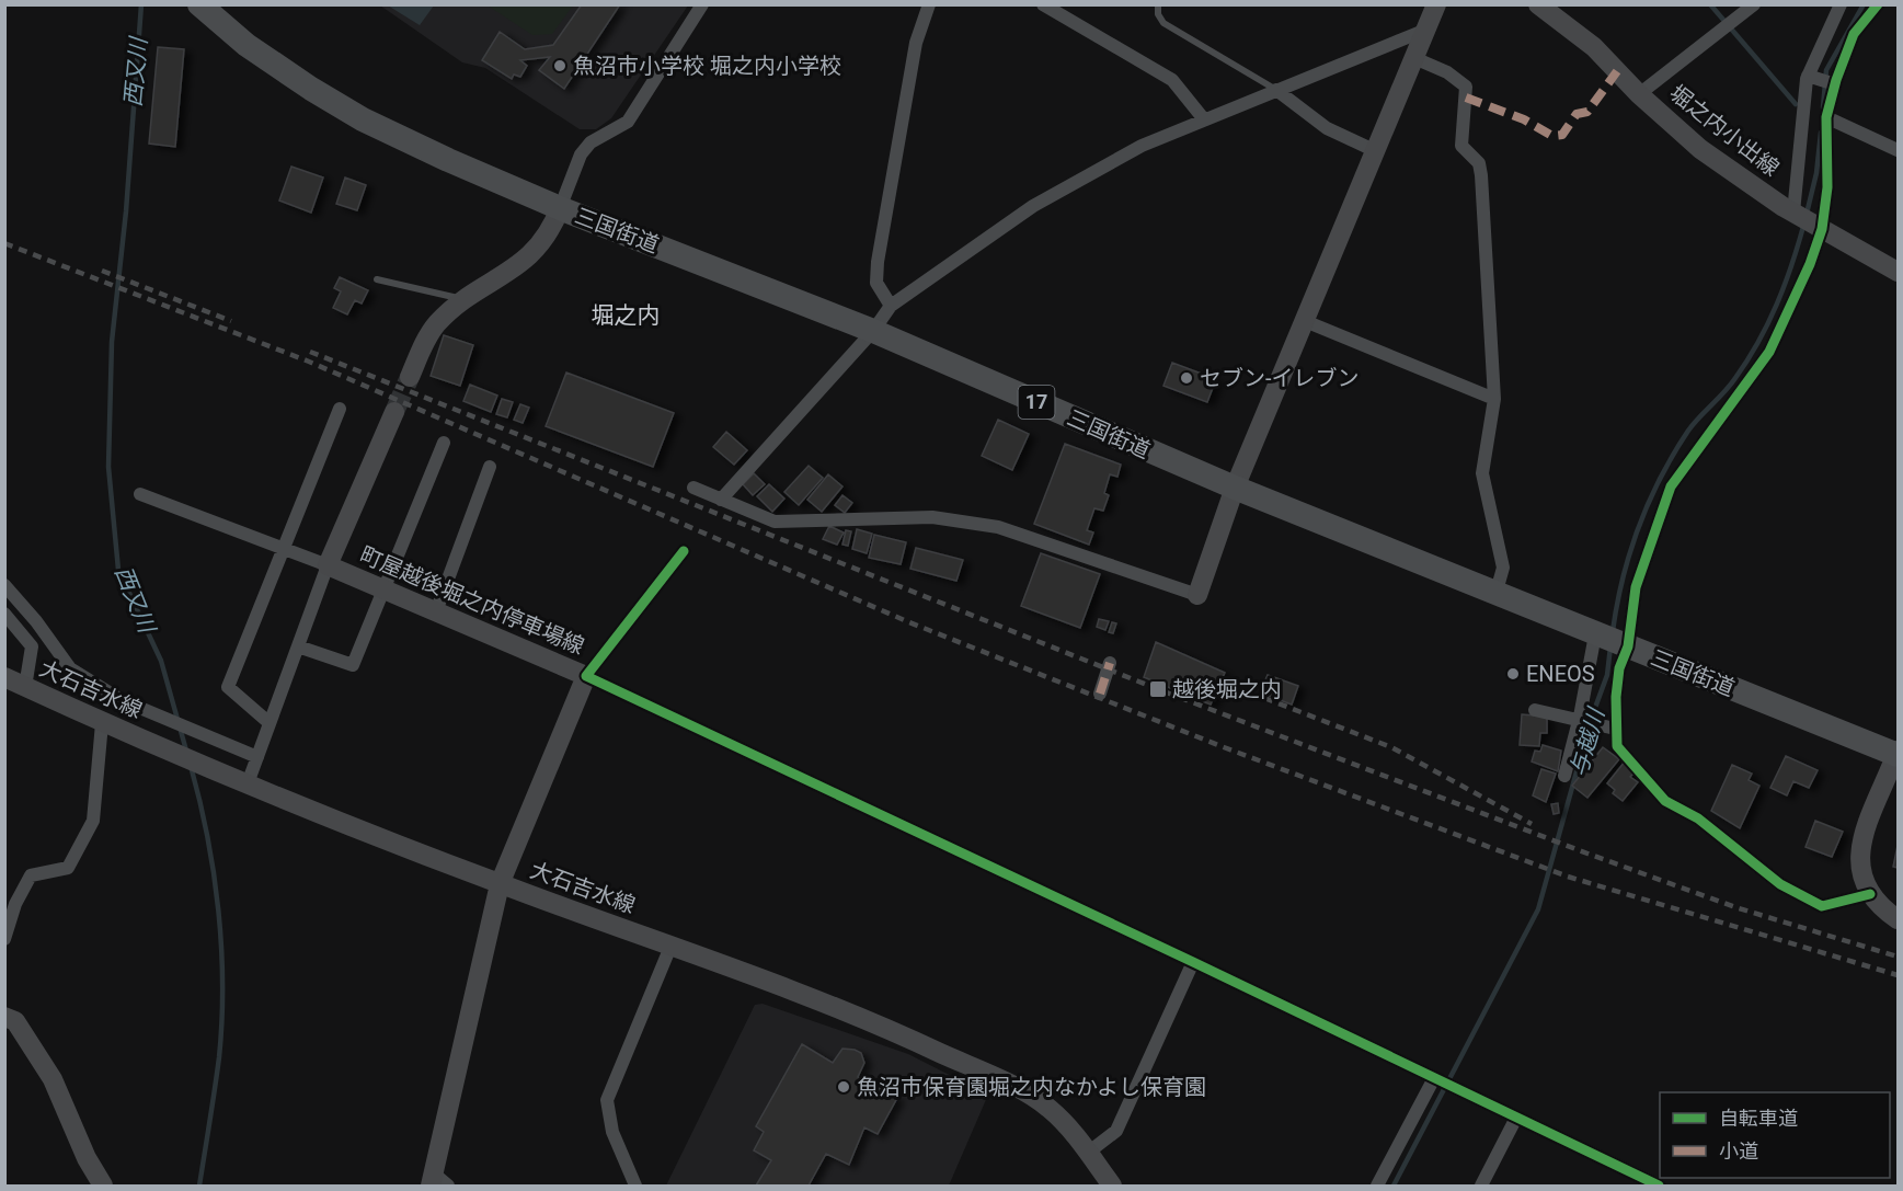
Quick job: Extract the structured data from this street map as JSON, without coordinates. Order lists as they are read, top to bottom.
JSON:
{
  "streets": {
    "highway": ["三国街道", "17"],
    "main road": ["堀之内小出線", "町屋越後堀之内停車場線", "大石吉水線"]
  },
  "crossings": [
    ["町屋越後堀之内停車場線", "大石吉水線"]
  ],
  "districts": ["堀之内"],
  "water": ["西又川", "与越川"],
  "places": {
    "other": [
      "魚沼市小学校 堀之内小学校",
      "セブン-イレブン",
      "ENEOS",
      "魚沼市保育園堀之内なかよし保育園"
    ],
    "transit": ["越後堀之内"]
  },
  "legend": ["自転車道", "小道"]
}
